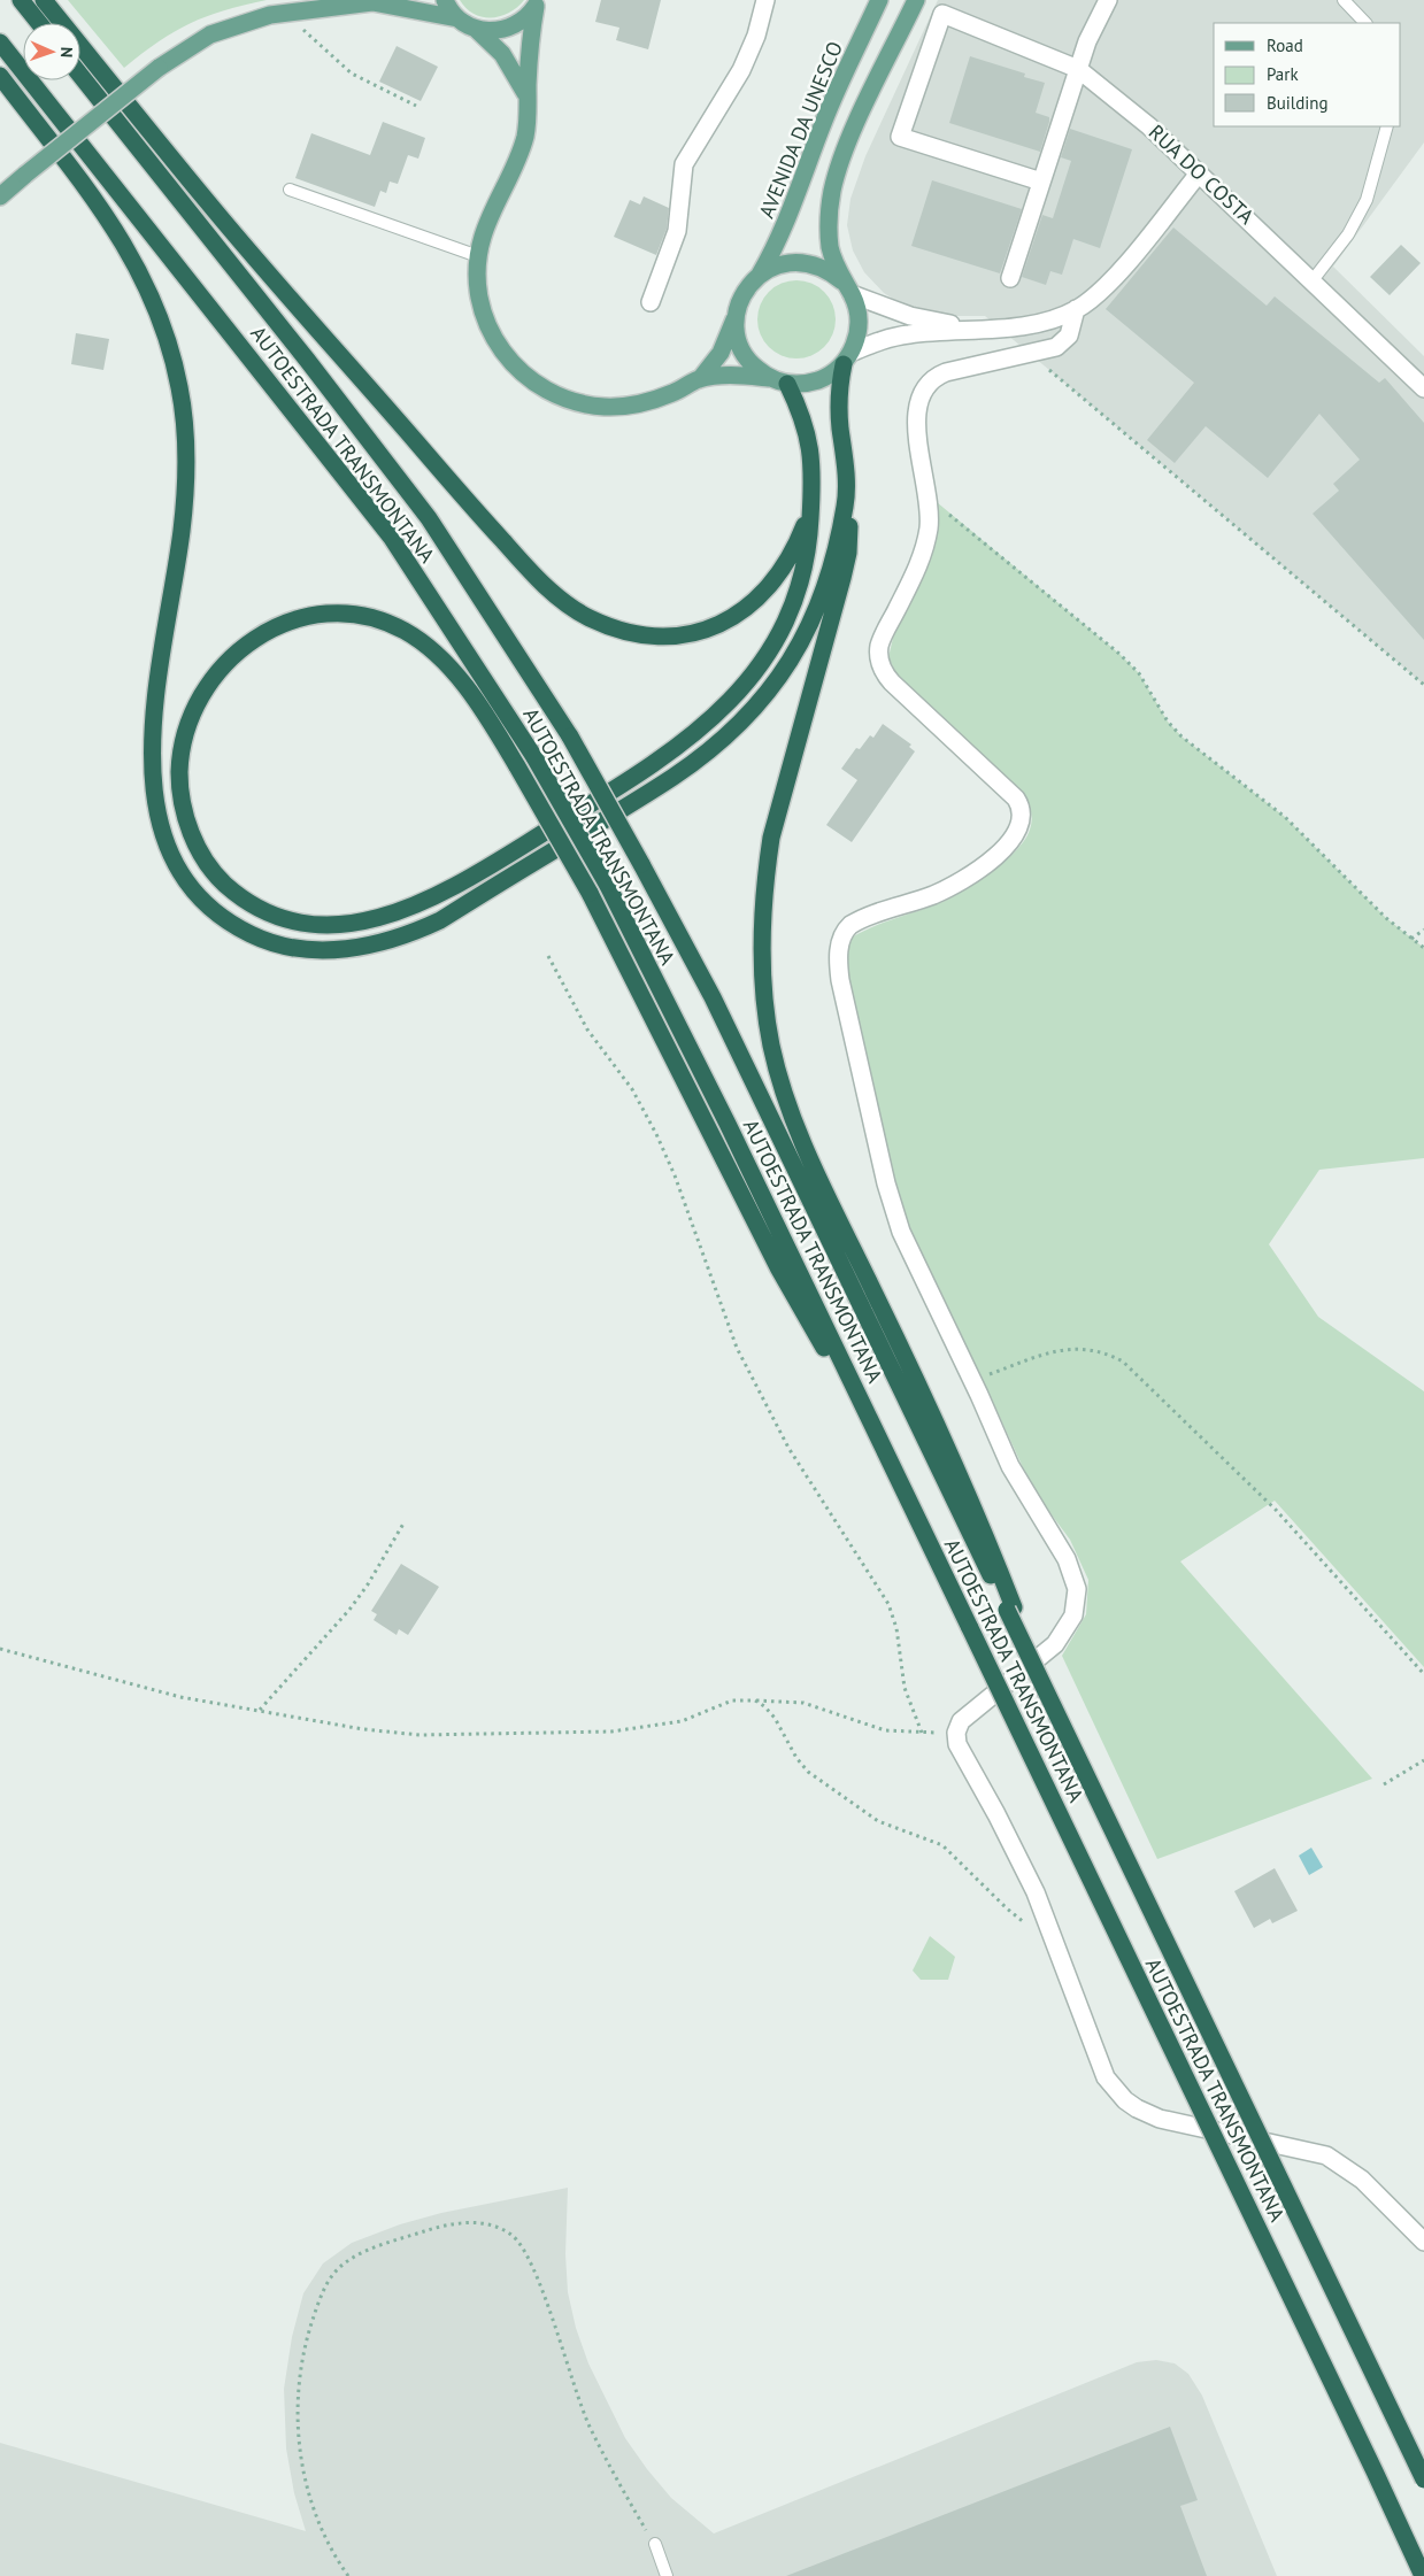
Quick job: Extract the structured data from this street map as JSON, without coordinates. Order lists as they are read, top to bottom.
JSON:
{
  "streets": {
    "highway": ["AUTOESTRADA TRANSMONTANA"],
    "main road": ["AVENIDA DA UNESCO"],
    "street": ["RUA DO COSTA"]
  },
  "legend": ["Road", "Park", "Building"],
  "north": "right"
}
